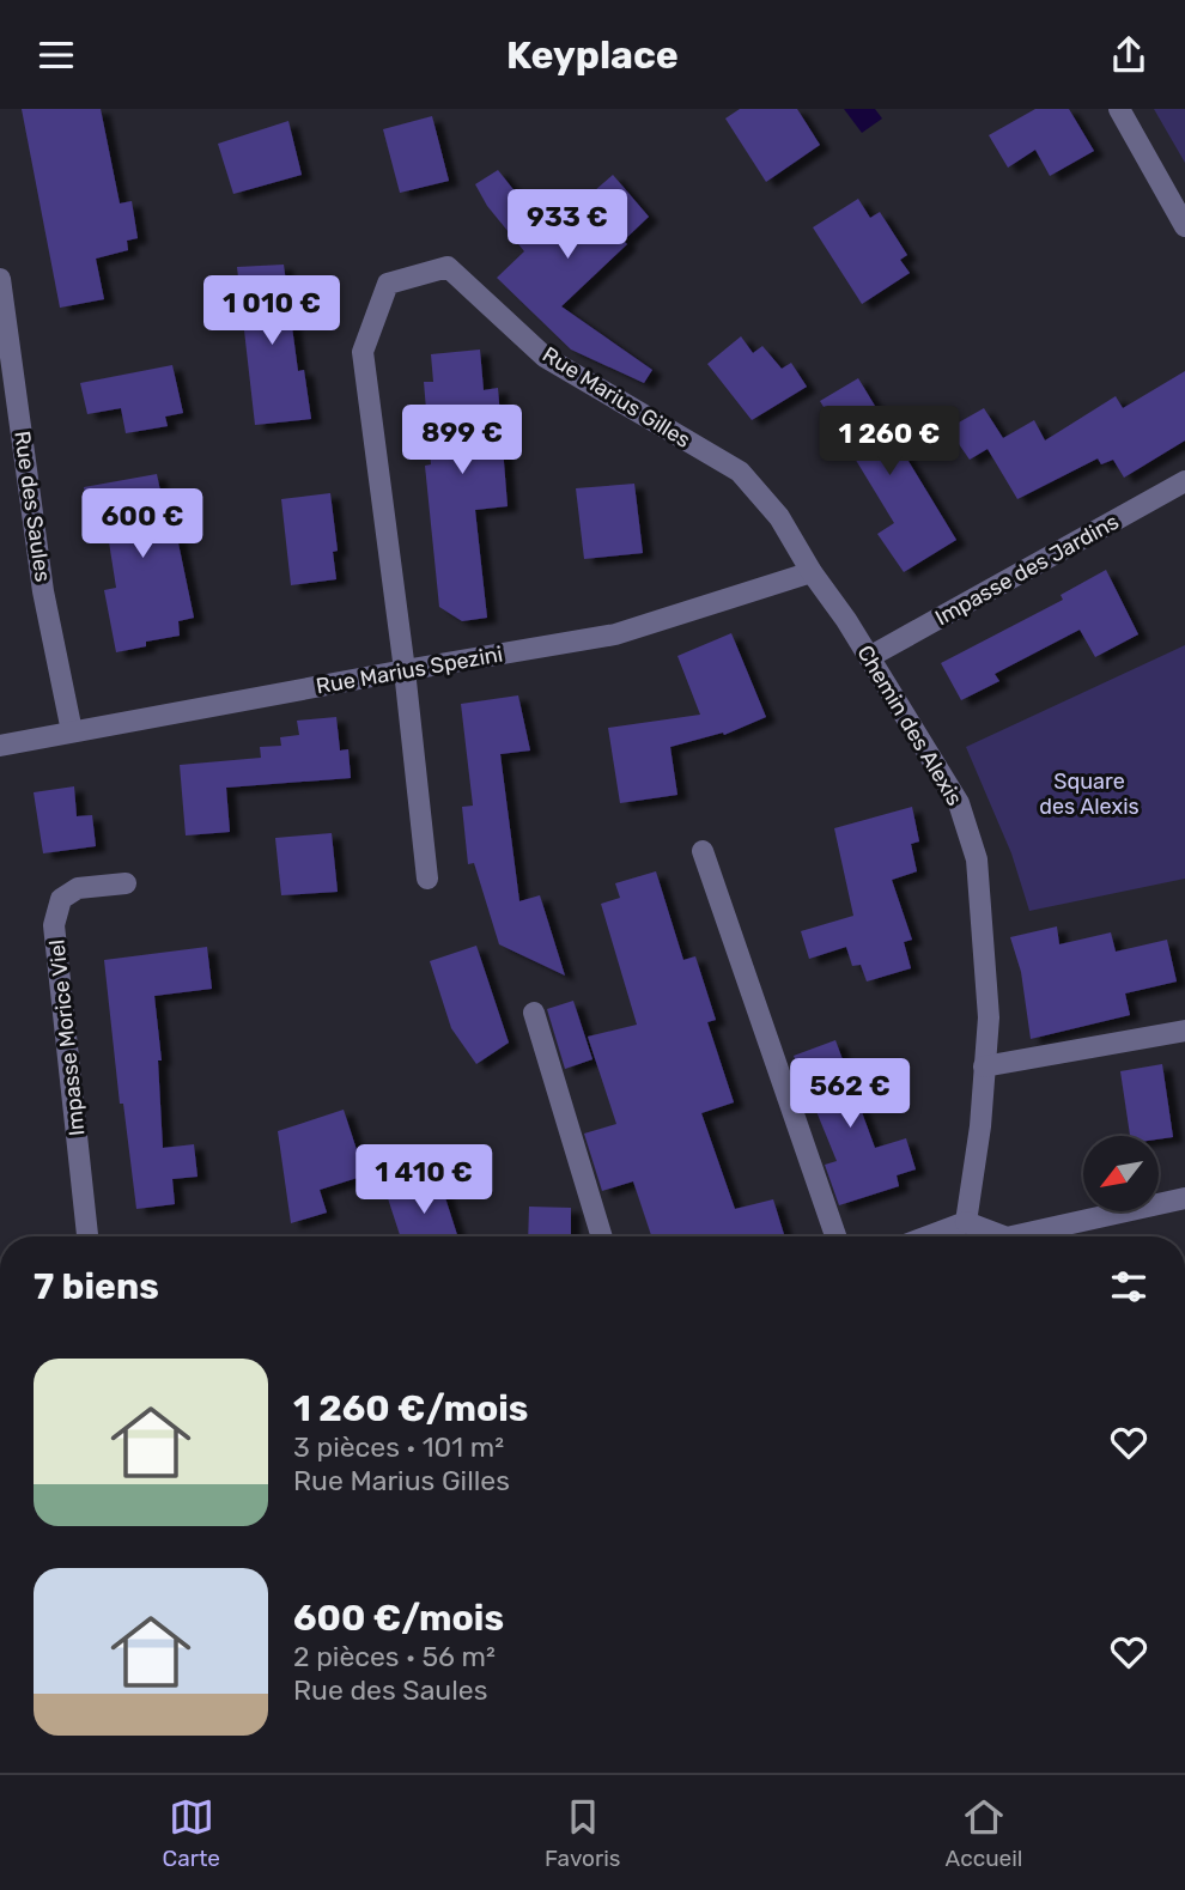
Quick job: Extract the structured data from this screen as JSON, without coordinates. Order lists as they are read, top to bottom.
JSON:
{
  "streets": {
    "street": [
      "Rue Marius Gilles",
      "Rue des Saules",
      "Impasse des Jardins",
      "Rue Marius Spezini",
      "Chemin des Alexis",
      "Impasse Morice Viel"
    ]
  },
  "crossings": [
    ["Rue Marius Gilles", "Rue Marius Spezini"],
    ["Rue Marius Gilles", "Chemin des Alexis"],
    ["Rue des Saules", "Rue Marius Spezini"],
    ["Impasse des Jardins", "Chemin des Alexis"],
    ["Rue Marius Spezini", "Chemin des Alexis"]
  ],
  "parks": ["Square des Alexis"],
  "north": "bottom left",
  "page": {
    "header": "Keyplace",
    "price": [
      "933 €",
      "1 010 €",
      "899 €",
      "1 260 €",
      "600 €",
      "562 €",
      "1 410 €"
    ],
    "heading": "7 biens",
    "list": [
      {
        "name": "1 260 €/mois",
        "note": "3 pièces · 101 m² · Rue Marius Gilles"
      },
      {
        "name": "600 €/mois",
        "note": "2 pièces · 56 m² · Rue des Saules"
      }
    ],
    "tabs": ["Carte", "Favoris", "Accueil"]
  }
}
